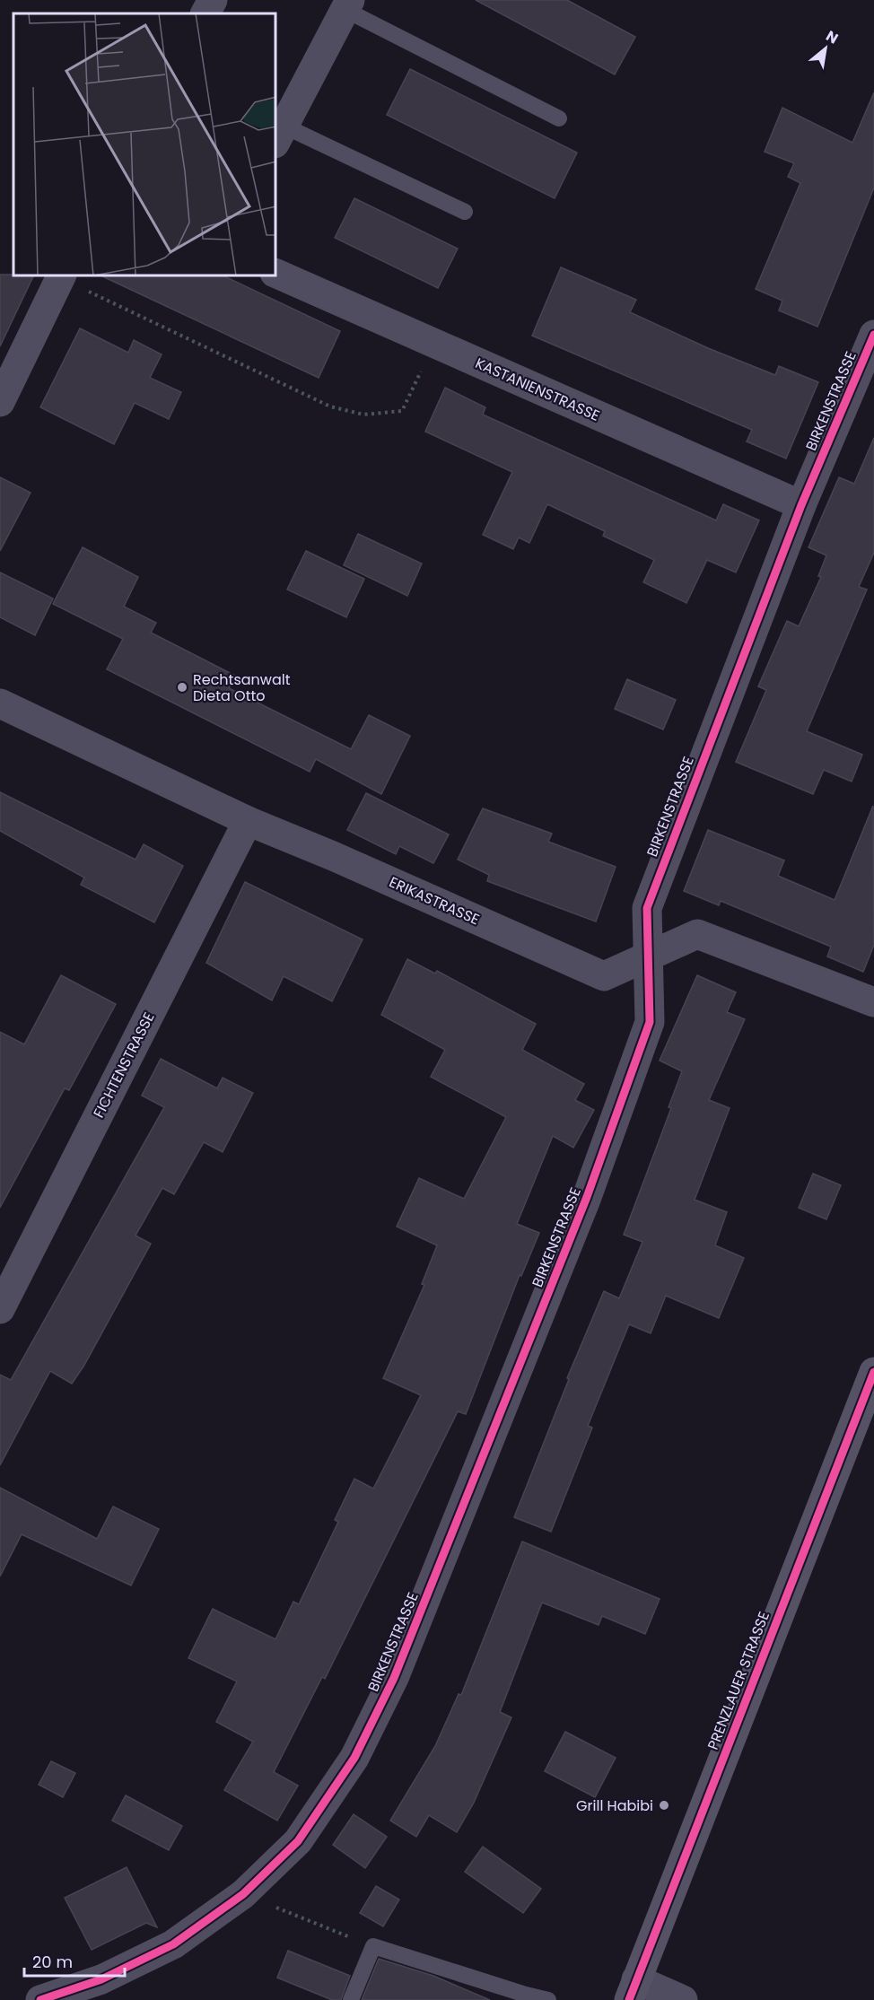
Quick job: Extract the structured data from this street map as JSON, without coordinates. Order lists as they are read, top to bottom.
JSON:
{
  "streets": {
    "main road": ["PRENZLAUER STRASSE"],
    "street": [
      "KASTANIENSTRASSE",
      "BIRKENSTRASSE",
      "ERIKASTRASSE",
      "FICHTENSTRASSE"
    ]
  },
  "crossings": [
    ["KASTANIENSTRASSE", "BIRKENSTRASSE"],
    ["BIRKENSTRASSE", "ERIKASTRASSE"],
    ["ERIKASTRASSE", "FICHTENSTRASSE"]
  ],
  "places": ["Rechtsanwalt Dieta Otto", "Grill Habibi"],
  "scale_bar": "20 m",
  "north": "top right"
}
